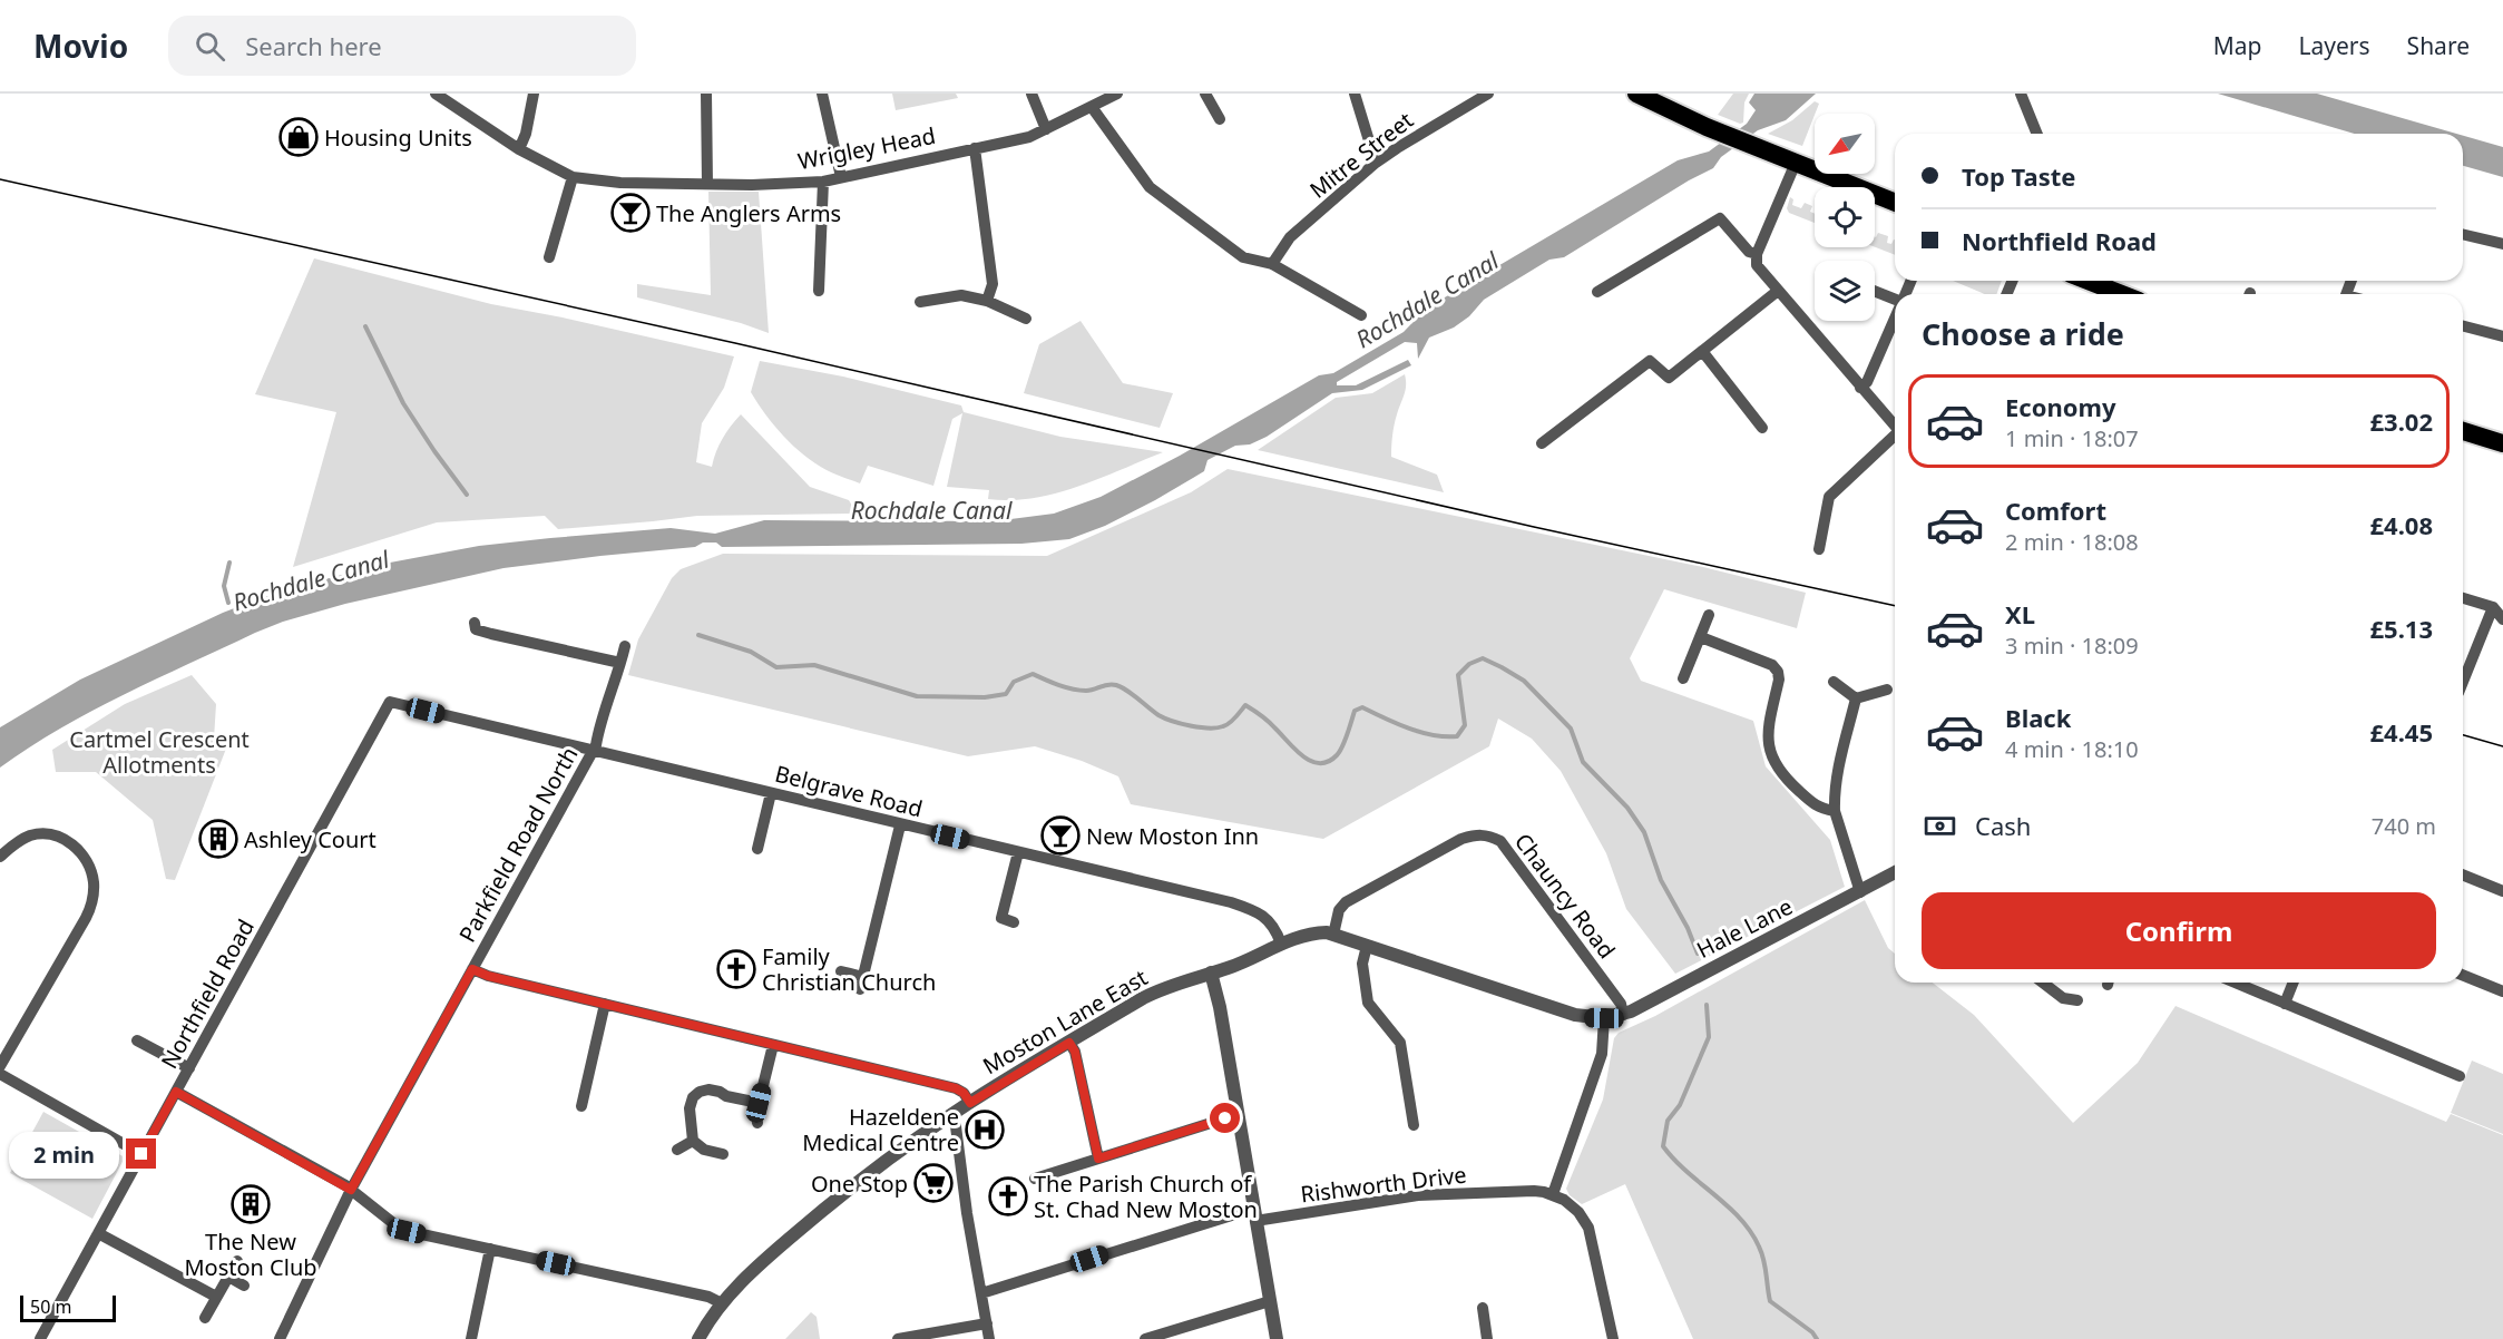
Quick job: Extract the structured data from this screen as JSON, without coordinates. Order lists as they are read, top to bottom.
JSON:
{
  "streets": {
    "street": [
      "Wrigley Head",
      "Mitre Street",
      "Belgrave Road",
      "Parkfield Road North",
      "Chauncy Road",
      "Hale Lane",
      "Northfield Road",
      "Moston Lane East",
      "Rishworth Drive"
    ]
  },
  "crossings": [
    ["Belgrave Road", "Parkfield Road North"],
    ["Belgrave Road", "Northfield Road"],
    ["Belgrave Road", "Moston Lane East"],
    ["Chauncy Road", "Hale Lane"],
    ["Chauncy Road", "Moston Lane East"],
    ["Hale Lane", "Moston Lane East"]
  ],
  "water": ["Rochdale Canal"],
  "parks": ["Cartmel Crescent Allotments"],
  "places": {
    "shop": ["Housing Units"],
    "bar": ["The Anglers Arms", "New Moston Inn"],
    "building": ["Ashley Court", "The New Moston Club"],
    "church": ["Family Christian Church", "The Parish Church of St. Chad New Moston"],
    "hospital": ["Hazeldene Medical Centre"],
    "supermarket": ["One Stop"]
  },
  "scale_bar": "50 m",
  "north": "bottom left",
  "page": {
    "header": "Movio",
    "search": "Search here",
    "nav": ["Map", "Layers", "Share"],
    "banner": ["Top Taste", "Northfield Road"],
    "heading": "Choose a ride",
    "list": [
      {
        "name": "Economy",
        "note": "1 min · 18:07",
        "value": "£3.02"
      },
      {
        "name": "Comfort",
        "note": "2 min · 18:08",
        "value": "£4.08"
      },
      {
        "name": "XL",
        "note": "3 min · 18:09",
        "value": "£5.13"
      },
      {
        "name": "Black",
        "note": "4 min · 18:10",
        "value": "£4.45"
      }
    ],
    "pay": ["Cash", "740 m"],
    "buttons": "Confirm",
    "bubble": "2 min",
    "scale": "50 m"
  }
}
